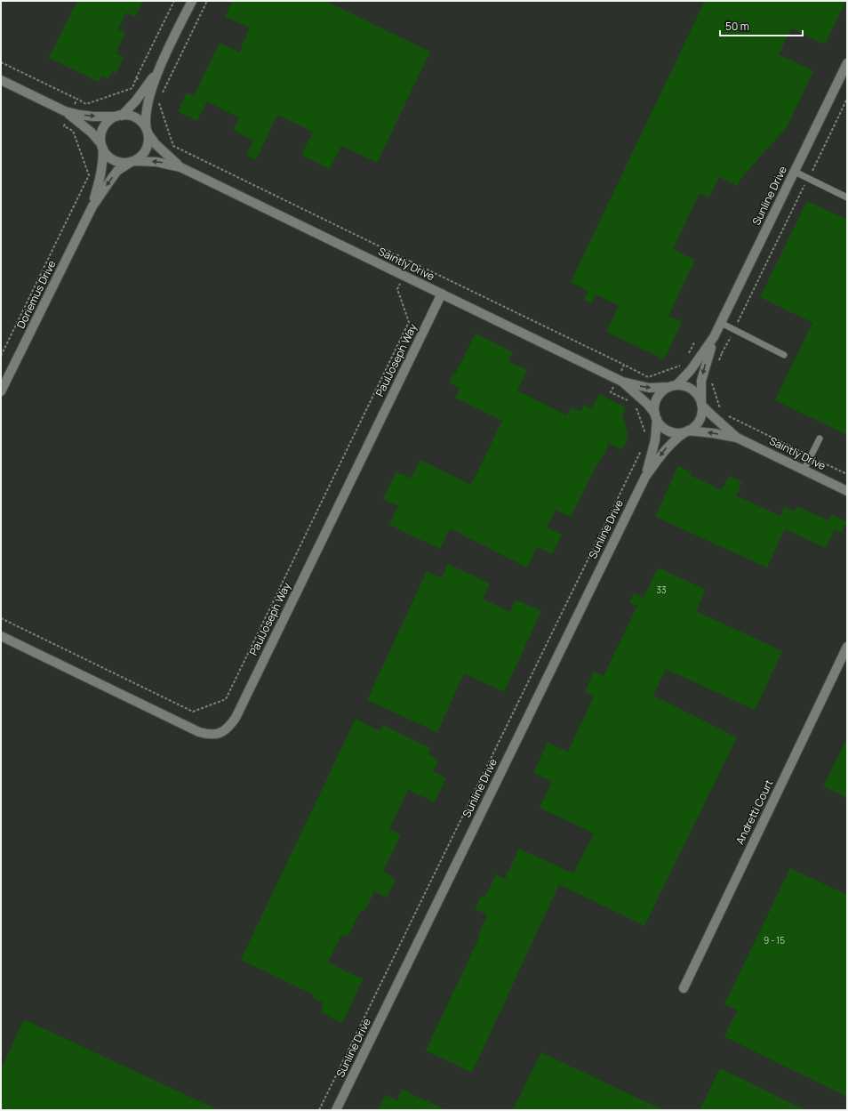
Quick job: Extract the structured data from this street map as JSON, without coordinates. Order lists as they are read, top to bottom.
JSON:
{
  "streets": {
    "street": [
      "Sunline Drive",
      "Saintly Drive",
      "Doriemus Drive",
      "PaulJoseph Way",
      "Andretti Court"
    ]
  },
  "crossings": [
    ["Sunline Drive", "Saintly Drive"],
    ["Saintly Drive", "Doriemus Drive"],
    ["Saintly Drive", "PaulJoseph Way"]
  ],
  "house_numbers": ["33", "9 - 15"],
  "scale_bar": "50 m"
}
